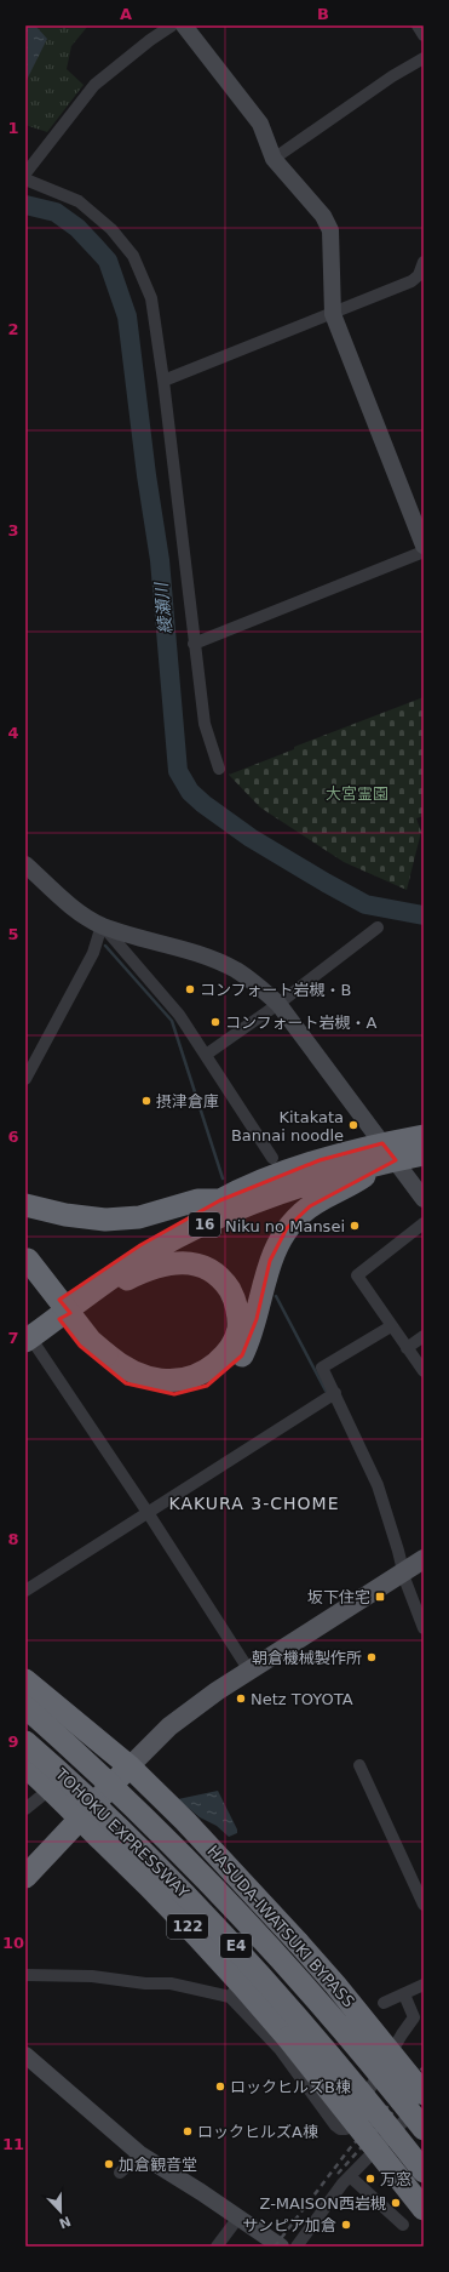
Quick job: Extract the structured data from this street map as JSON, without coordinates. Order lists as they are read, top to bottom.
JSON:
{
  "streets": {
    "highway": [
      "16",
      "TOHOKU EXPRESSWAY",
      "122",
      "HASUDA-IWATSUKI BYPASS",
      "E4"
    ]
  },
  "districts": ["KAKURA 3-CHOME"],
  "water": ["綾瀬川"],
  "parks": ["大宮霊園"],
  "places": {
    "other": [
      "コンフォート岩槻・B",
      "コンフォート岩槻・A",
      "摂津倉庫",
      "Kitakata Bannai noodle",
      "Niku no Mansei",
      "朝倉機械製作所",
      "Netz TOYOTA",
      "ロックヒルズB棟",
      "ロックヒルズA棟",
      "加倉観音堂",
      "万窓",
      "Z-MAISON西岩槻",
      "サンピア加倉"
    ],
    "transit": ["坂下住宅"]
  },
  "north": "bottom",
  "grid": {
    "columns": ["A", "B"],
    "rows": [
      "1",
      "2",
      "3",
      "4",
      "5",
      "6",
      "7",
      "8",
      "9",
      "10",
      "11"
    ]
  }
}
